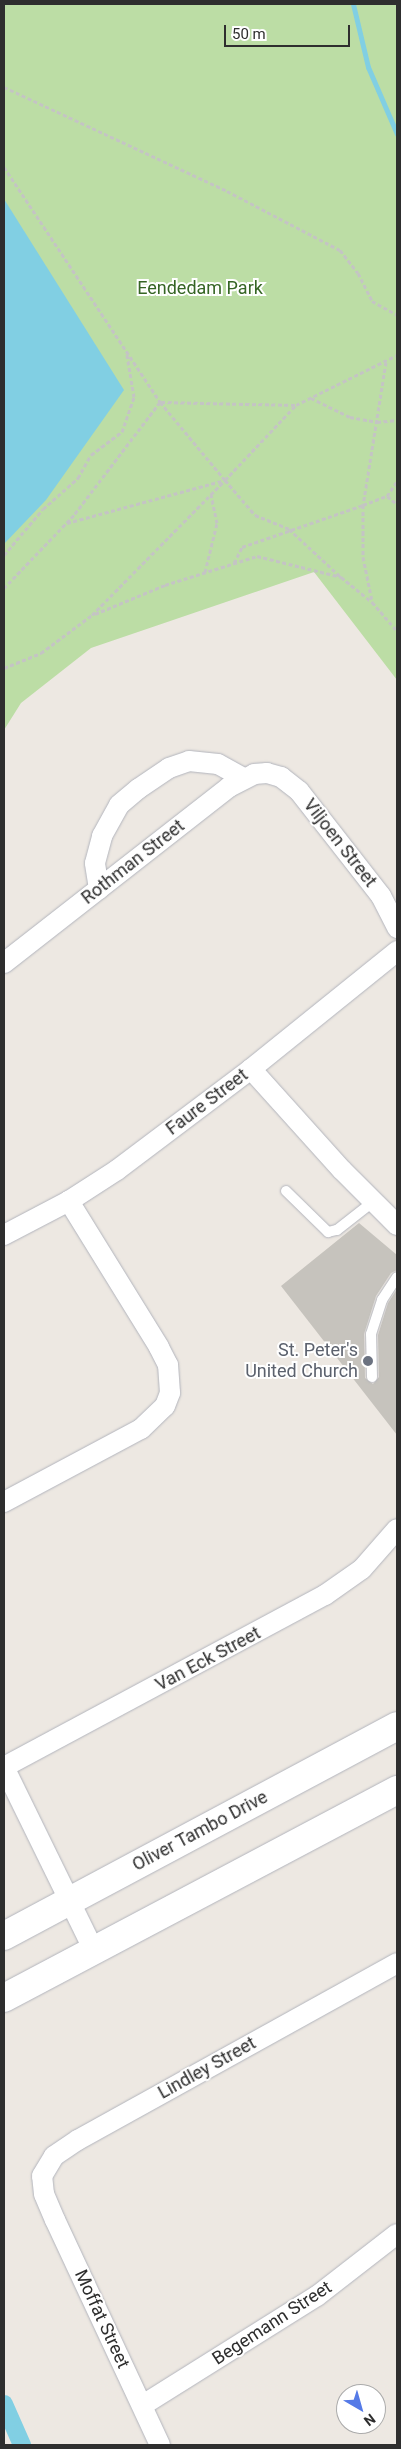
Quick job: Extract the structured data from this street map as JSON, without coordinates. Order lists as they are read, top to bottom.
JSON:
{
  "streets": {
    "street": [
      "Viljoen Street",
      "Rothman Street",
      "Faure Street",
      "Van Eck Street",
      "Oliver Tambo Drive",
      "Lindley Street",
      "Moffat Street",
      "Begemann Street"
    ]
  },
  "crossings": [
    ["Viljoen Street", "Rothman Street"],
    ["Lindley Street", "Moffat Street"],
    ["Moffat Street", "Begemann Street"]
  ],
  "parks": ["Eendedam Park"],
  "places": ["St. Peter's United Church"],
  "scale_bar": "50 m",
  "north": "bottom right"
}
